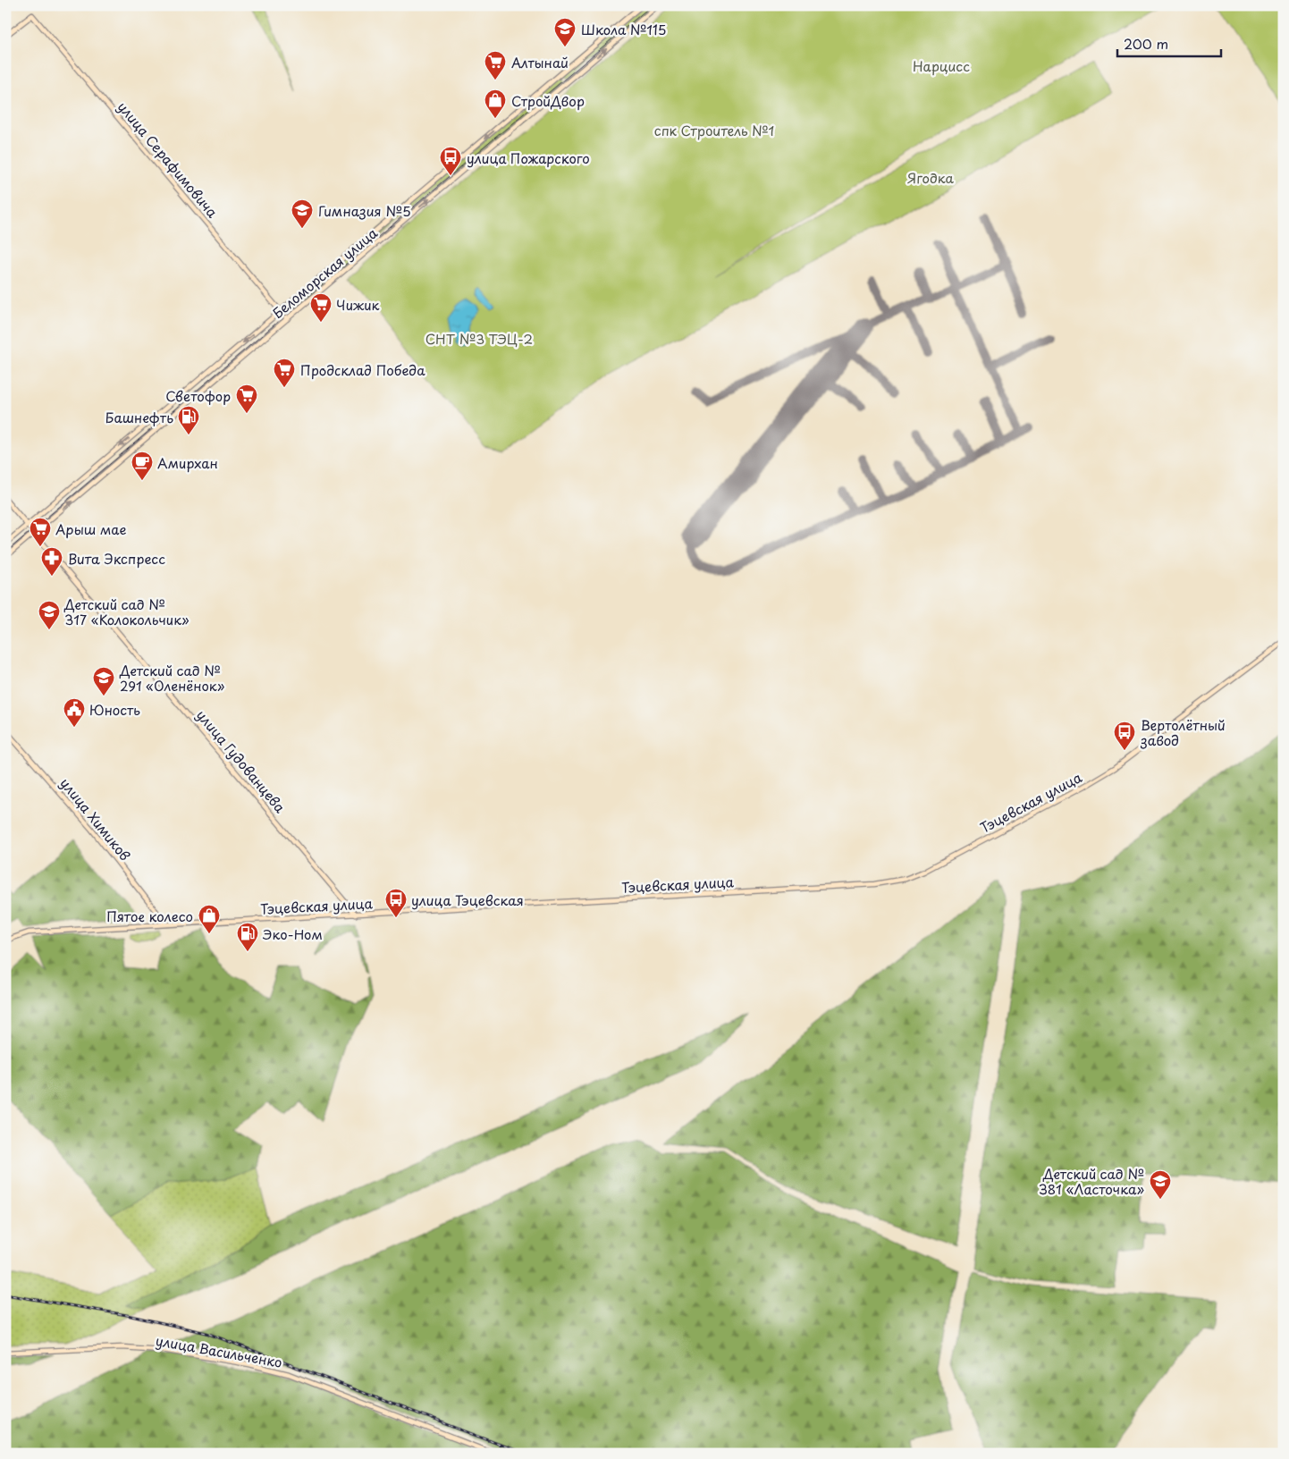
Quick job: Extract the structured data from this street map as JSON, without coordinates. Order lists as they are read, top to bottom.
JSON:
{
  "streets": {
    "main road": [
      "улица Серафимовича",
      "Беломорская улица",
      "улица Гудованцева",
      "Тэцевская улица",
      "улица Химиков",
      "улица Васильченко"
    ]
  },
  "crossings": [
    ["улица Серафимовича", "Беломорская улица"],
    ["Беломорская улица", "улица Гудованцева"],
    ["улица Гудованцева", "Тэцевская улица"],
    ["Тэцевская улица", "улица Химиков"]
  ],
  "parks": [
    "Нарцисс",
    "спк Строитель №1",
    "Ягодка",
    "СНТ №3 ТЭЦ-2"
  ],
  "places": {
    "school or university": [
      "Школа №115",
      "Гимназия №5",
      "Детский сад № 317 «Колокольчик»",
      "Детский сад № 291 «Оленёнок»",
      "Детский сад № 381 «Ласточка»"
    ],
    "supermarket": [
      "Алтынай",
      "Чижик",
      "Продсклад Победа",
      "Светофор",
      "Арыш мае"
    ],
    "shop": ["СтройДвор", "Пятое колесо"],
    "bus stop": ["улица Пожарского", "Вертолётный завод", "улица Тэцевская"],
    "fuel station": ["Башнефть", "Эко-Ном"],
    "cafe": ["Амирхан"],
    "pharmacy": ["Вита Экспресс"],
    "public building": ["Юность"]
  },
  "scale_bar": "200 m"
}
